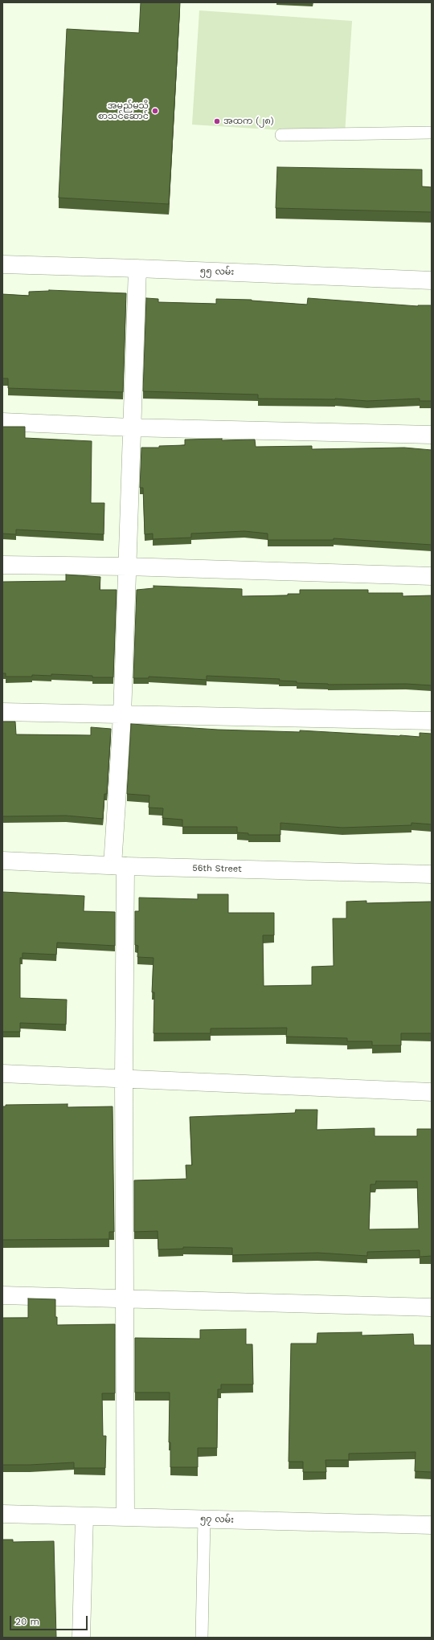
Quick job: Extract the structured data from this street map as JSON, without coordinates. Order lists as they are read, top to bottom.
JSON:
{
  "streets": {
    "street": ["၅၅ လမ်း", "56th Street", "၅၇ လမ်း"]
  },
  "places": ["အမည်မသိ စာသင်ဆောင်", "အထက (၂၈)"],
  "scale_bar": "20 m"
}
